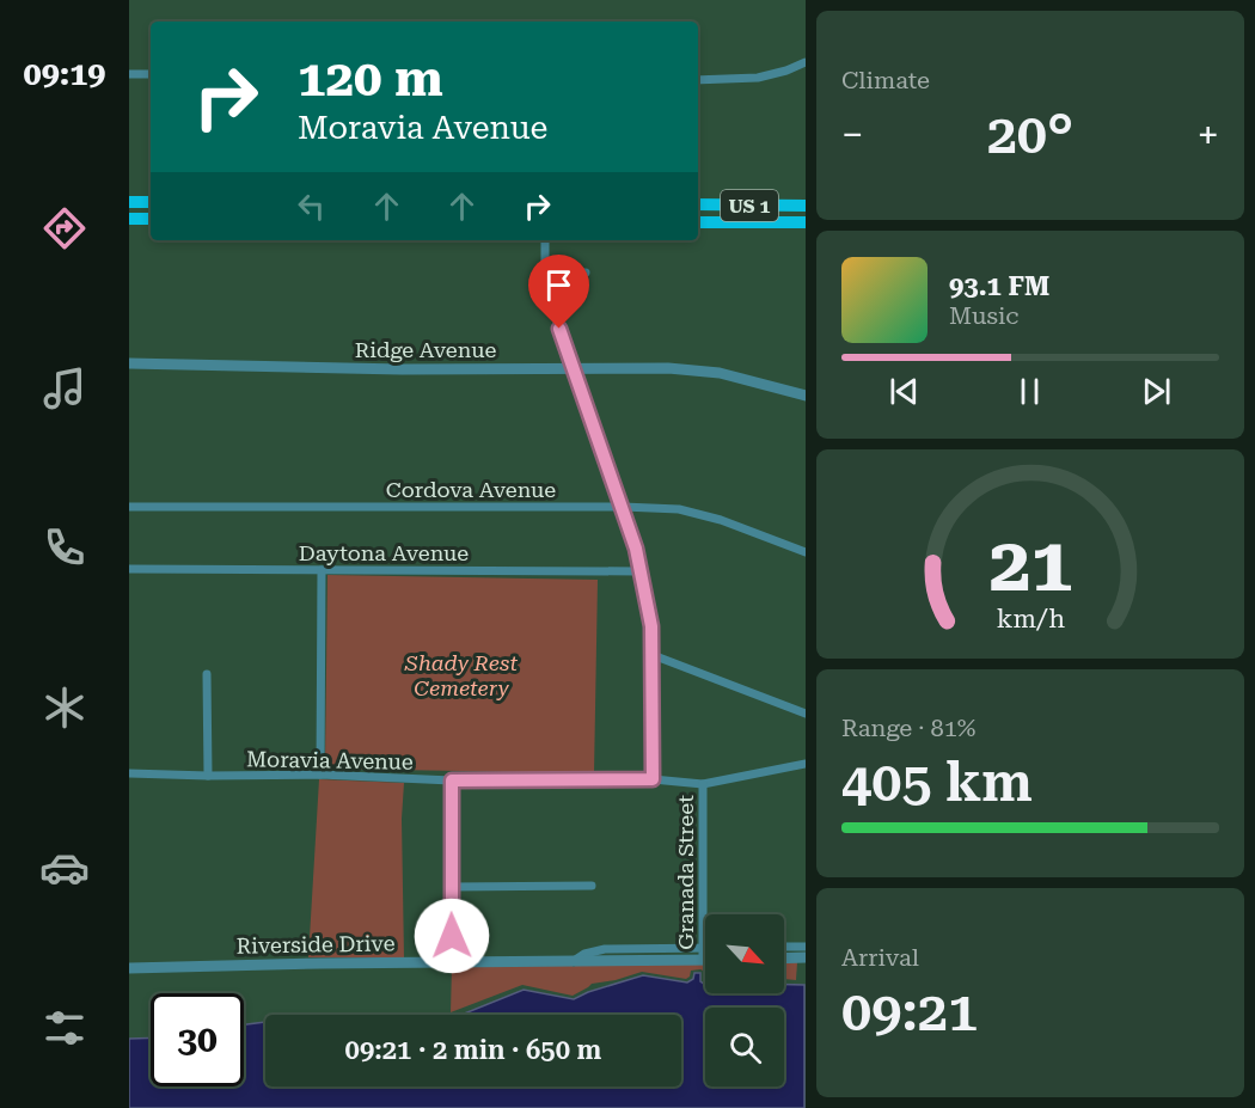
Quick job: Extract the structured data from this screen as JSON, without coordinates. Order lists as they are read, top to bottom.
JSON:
{
  "streets": {
    "main road": ["US 1"],
    "street": [
      "Ridge Avenue",
      "Cordova Avenue",
      "Daytona Avenue",
      "Moravia Avenue",
      "Granada Street",
      "Riverside Drive"
    ]
  },
  "crossings": [
    ["Ridge Avenue", "Granada Street"],
    ["Cordova Avenue", "Granada Street"],
    ["Daytona Avenue", "Granada Street"],
    ["Moravia Avenue", "Granada Street"],
    ["Granada Street", "Riverside Drive"]
  ],
  "parks": ["Shady Rest Cemetery"],
  "north": "bottom right",
  "page": {
    "tabs": "09:19",
    "tile": [
      "Climate",
      ["Range · 81%", "405 km"],
      ["Arrival", "09:21"]
    ],
    "turn": ["120 m", "Moravia Avenue"],
    "heat": ["−", "20°", "+"],
    "song": ["93.1 FM", "Music"],
    "limit": "30",
    "trip": "09:21 · 2 min · 650 m",
    "gauge": ["21", "km/h"]
  }
}
